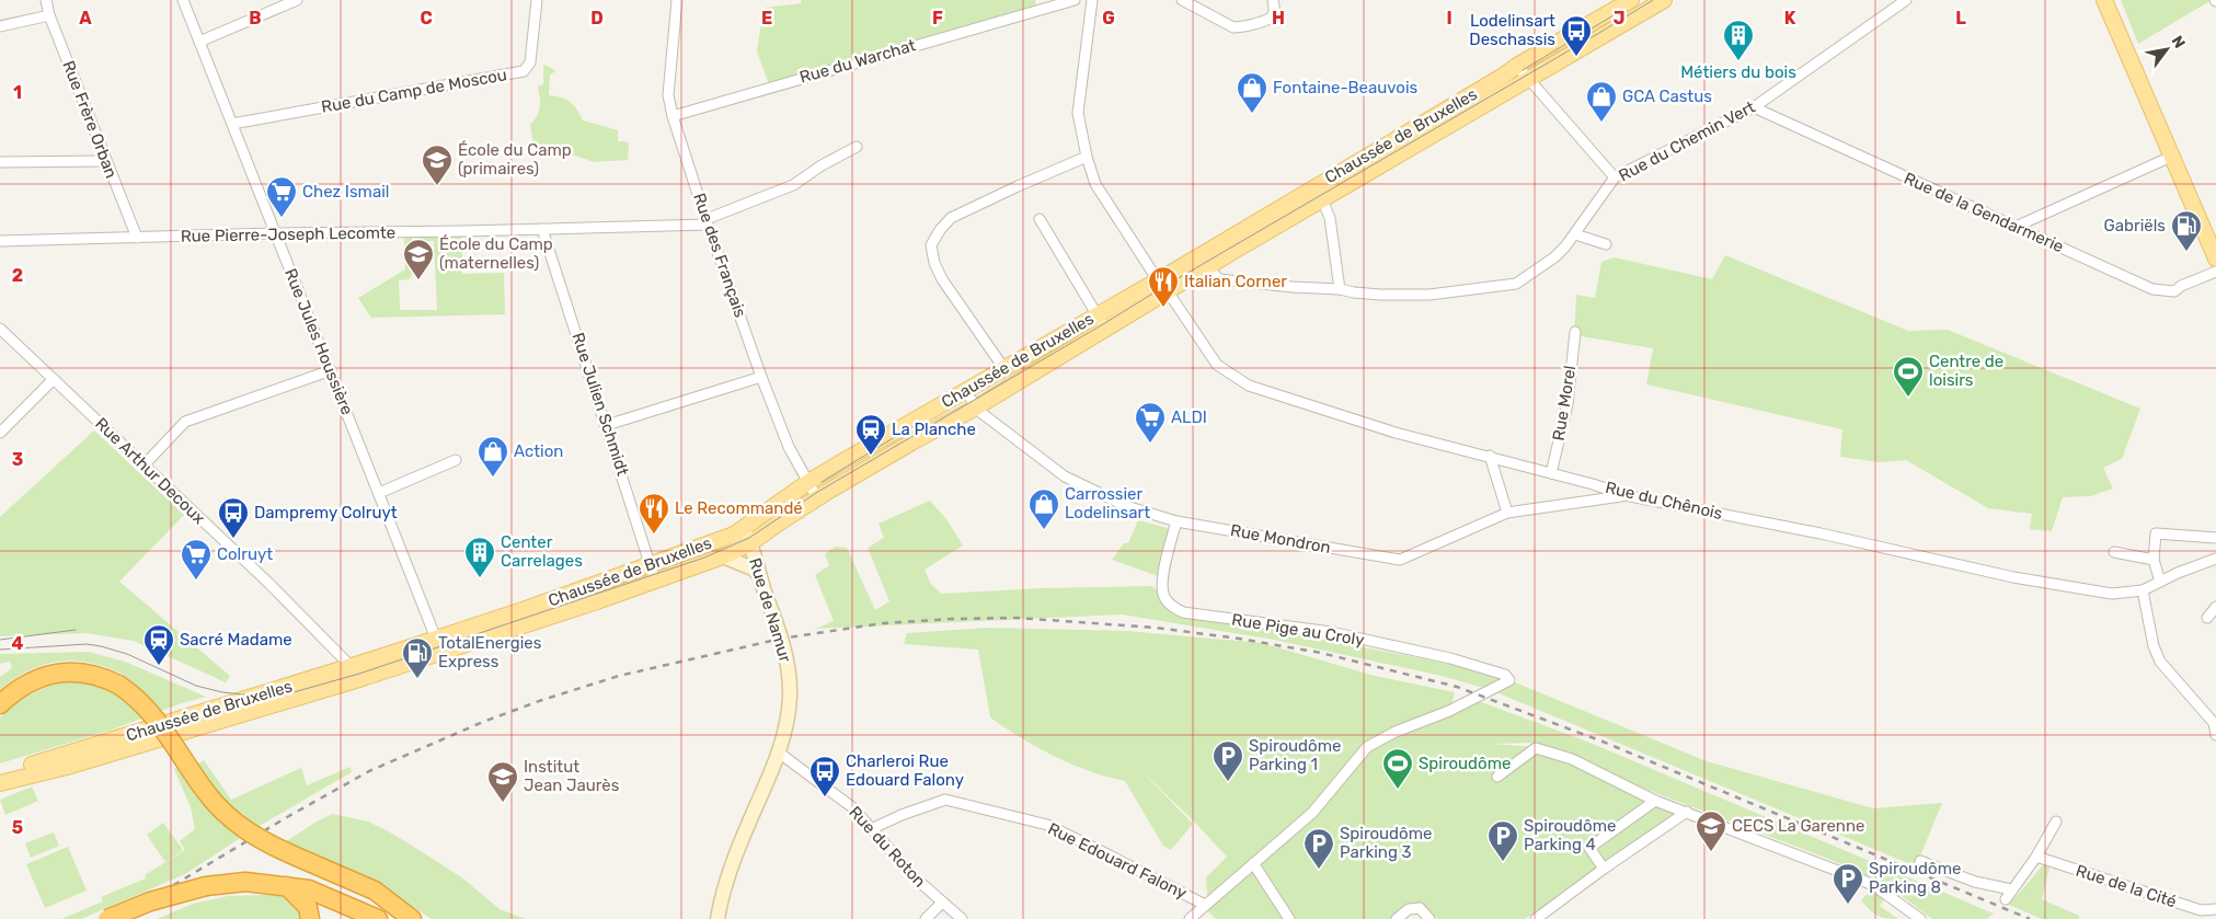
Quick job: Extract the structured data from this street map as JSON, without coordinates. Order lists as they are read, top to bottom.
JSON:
{
  "streets": {
    "main road": ["Chaussée de Bruxelles", "Rue de Namur"],
    "street": [
      "Rue du Warchat",
      "Rue du Camp de Moscou",
      "Rue Frère Orban",
      "Rue du Chemin Vert",
      "Rue de la Gendarmerie",
      "Rue Pierre-Joseph Lecomte",
      "Rue des Français",
      "Rue Jules Houssière",
      "Rue Morel",
      "Rue Julien Schmidt",
      "Rue Arthur Decoux",
      "Rue du Chênois",
      "Rue Mondron",
      "Rue Pige au Croly",
      "Rue du Roton",
      "Rue Edouard Falony",
      "Rue de la Cité"
    ]
  },
  "crossings": [
    ["Rue du Warchat", "Rue des Français"],
    ["Rue du Camp de Moscou", "Rue Jules Houssière"],
    ["Rue Frère Orban", "Rue Pierre-Joseph Lecomte"],
    ["Chaussée de Bruxelles", "Rue du Chemin Vert"],
    ["Chaussée de Bruxelles", "Rue des Français"],
    ["Chaussée de Bruxelles", "Rue Jules Houssière"],
    ["Chaussée de Bruxelles", "Rue Julien Schmidt"],
    ["Chaussée de Bruxelles", "Rue Arthur Decoux"],
    ["Chaussée de Bruxelles", "Rue du Chênois"],
    ["Chaussée de Bruxelles", "Rue Mondron"],
    ["Chaussée de Bruxelles", "Rue de Namur"],
    ["Rue du Chemin Vert", "Rue de la Gendarmerie"],
    ["Rue Pierre-Joseph Lecomte", "Rue des Français"],
    ["Rue Pierre-Joseph Lecomte", "Rue Jules Houssière"],
    ["Rue Pierre-Joseph Lecomte", "Rue Julien Schmidt"],
    ["Rue Morel", "Rue du Chênois"],
    ["Rue du Chênois", "Rue Mondron"],
    ["Rue Mondron", "Rue Pige au Croly"],
    ["Rue de Namur", "Rue du Roton"],
    ["Rue du Roton", "Rue Edouard Falony"]
  ],
  "places": {
    "bus stop": ["Lodelinsart Deschassis", "Dampremy Colruyt", "Charleroi Rue Edouard Falony"],
    "building": ["Métiers du bois", "Center Carrelages"],
    "shop": [
      "Fontaine-Beauvois",
      "GCA Castus",
      "Action",
      "Carrossier Lodelinsart"
    ],
    "school or university": [
      "École du Camp (primaires)",
      "École du Camp (maternelles)",
      "Institut Jean Jaurès",
      "CECS La Garenne"
    ],
    "supermarket": ["Chez Ismail", "ALDI", "Colruyt"],
    "fuel station": ["Gabriëls", "TotalEnergies Express"],
    "restaurant": ["Italian Corner", "Le Recommandé"],
    "sports": ["Centre de loisirs", "Spiroudôme"],
    "station": ["La Planche", "Sacré Madame"],
    "parking": [
      "Spiroudôme Parking 1",
      "Spiroudôme Parking 4",
      "Spiroudôme Parking 3",
      "Spiroudôme Parking 8"
    ]
  },
  "north": "top right",
  "grid": {
    "columns": [
      "A",
      "B",
      "C",
      "D",
      "E",
      "F",
      "G",
      "H",
      "I",
      "J",
      "K",
      "L"
    ],
    "rows": [
      "1",
      "2",
      "3",
      "4",
      "5"
    ]
  }
}
